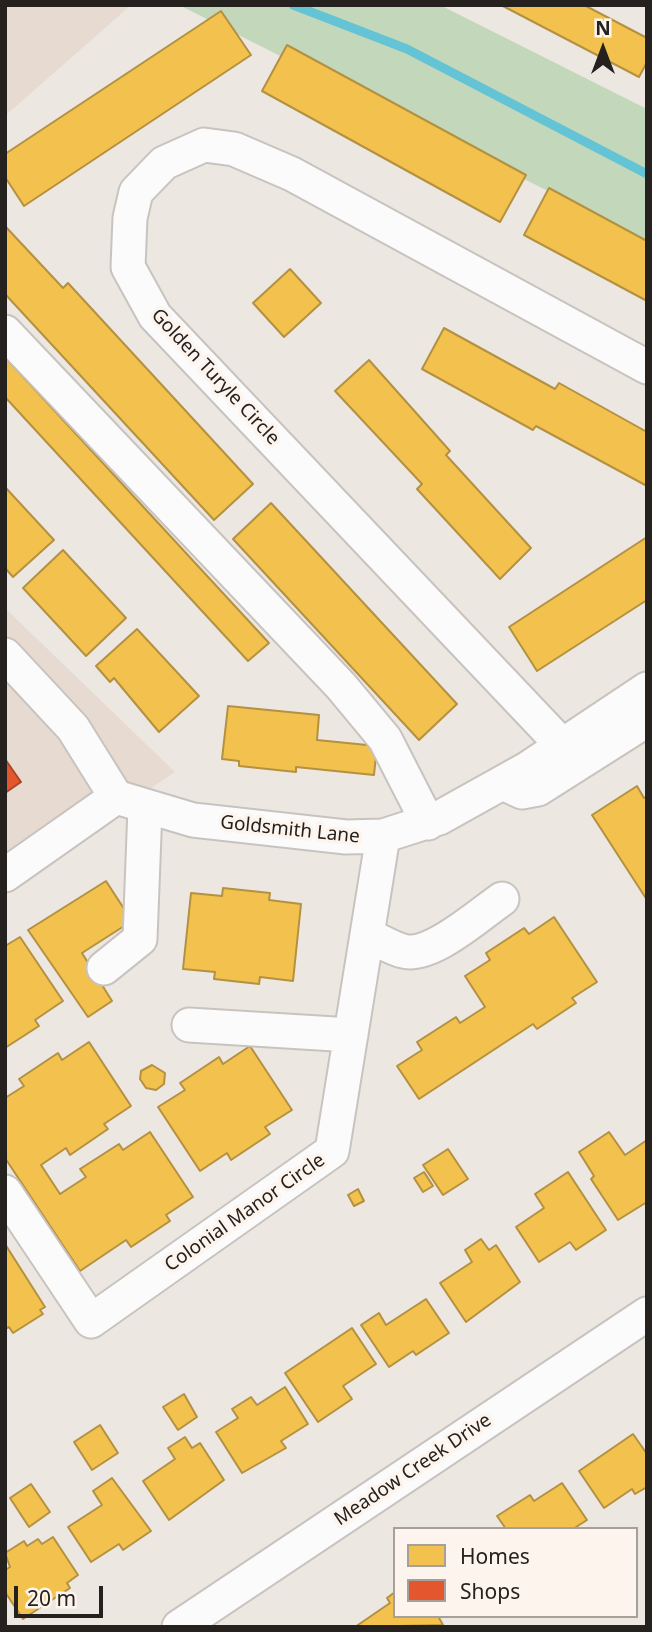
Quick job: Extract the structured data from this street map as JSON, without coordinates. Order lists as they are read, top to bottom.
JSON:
{
  "streets": {
    "street": [
      "Golden Turyle Circle",
      "Goldsmith Lane",
      "Colonial Manor Circle",
      "Meadow Creek Drive"
    ]
  },
  "crossings": [
    ["Golden Turyle Circle", "Goldsmith Lane"],
    ["Goldsmith Lane", "Colonial Manor Circle"]
  ],
  "legend": ["Homes", "Shops"],
  "scale_bar": "20 m",
  "north": "top"
}
